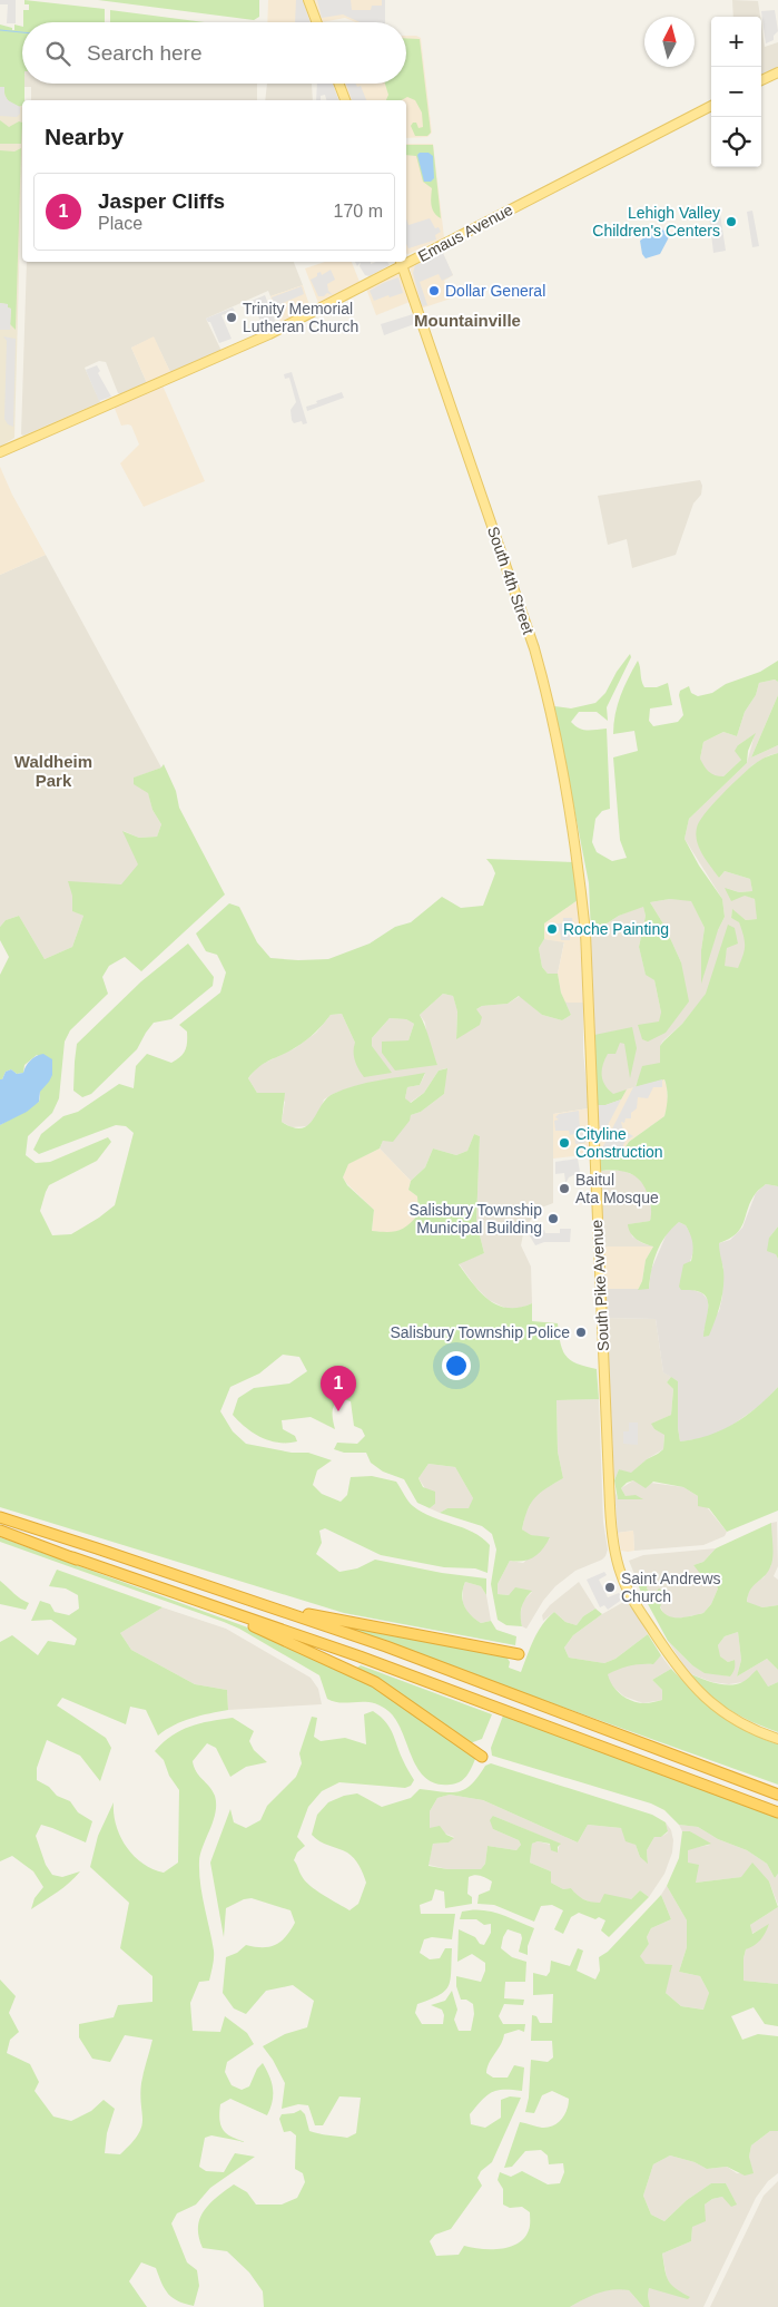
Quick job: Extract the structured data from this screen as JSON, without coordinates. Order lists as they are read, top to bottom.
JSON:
{
  "streets": {
    "main road": ["Emaus Avenue", "South 4th Street", "South Pike Avenue"]
  },
  "crossings": [
    ["Emaus Avenue", "South 4th Street"],
    ["South 4th Street", "South Pike Avenue"]
  ],
  "districts": ["Mountainville", "Waldheim Park"],
  "places": [
    "Lehigh Valley Children's Centers",
    "Dollar General",
    "Trinity Memorial Lutheran Church",
    "Roche Painting",
    "Cityline Construction",
    "Baitul Ata Mosque",
    "Salisbury Township Municipal Building",
    "Salisbury Township Police",
    "Saint Andrews Church"
  ],
  "north": "top",
  "page": {
    "map_buttons": ["+", "−"],
    "search": "Search here",
    "heading": "Nearby",
    "list": [
      {
        "mark": "1",
        "name": "Jasper Cliffs",
        "note": "Place",
        "value": "170 m"
      }
    ],
    "pins": "1"
  }
}
